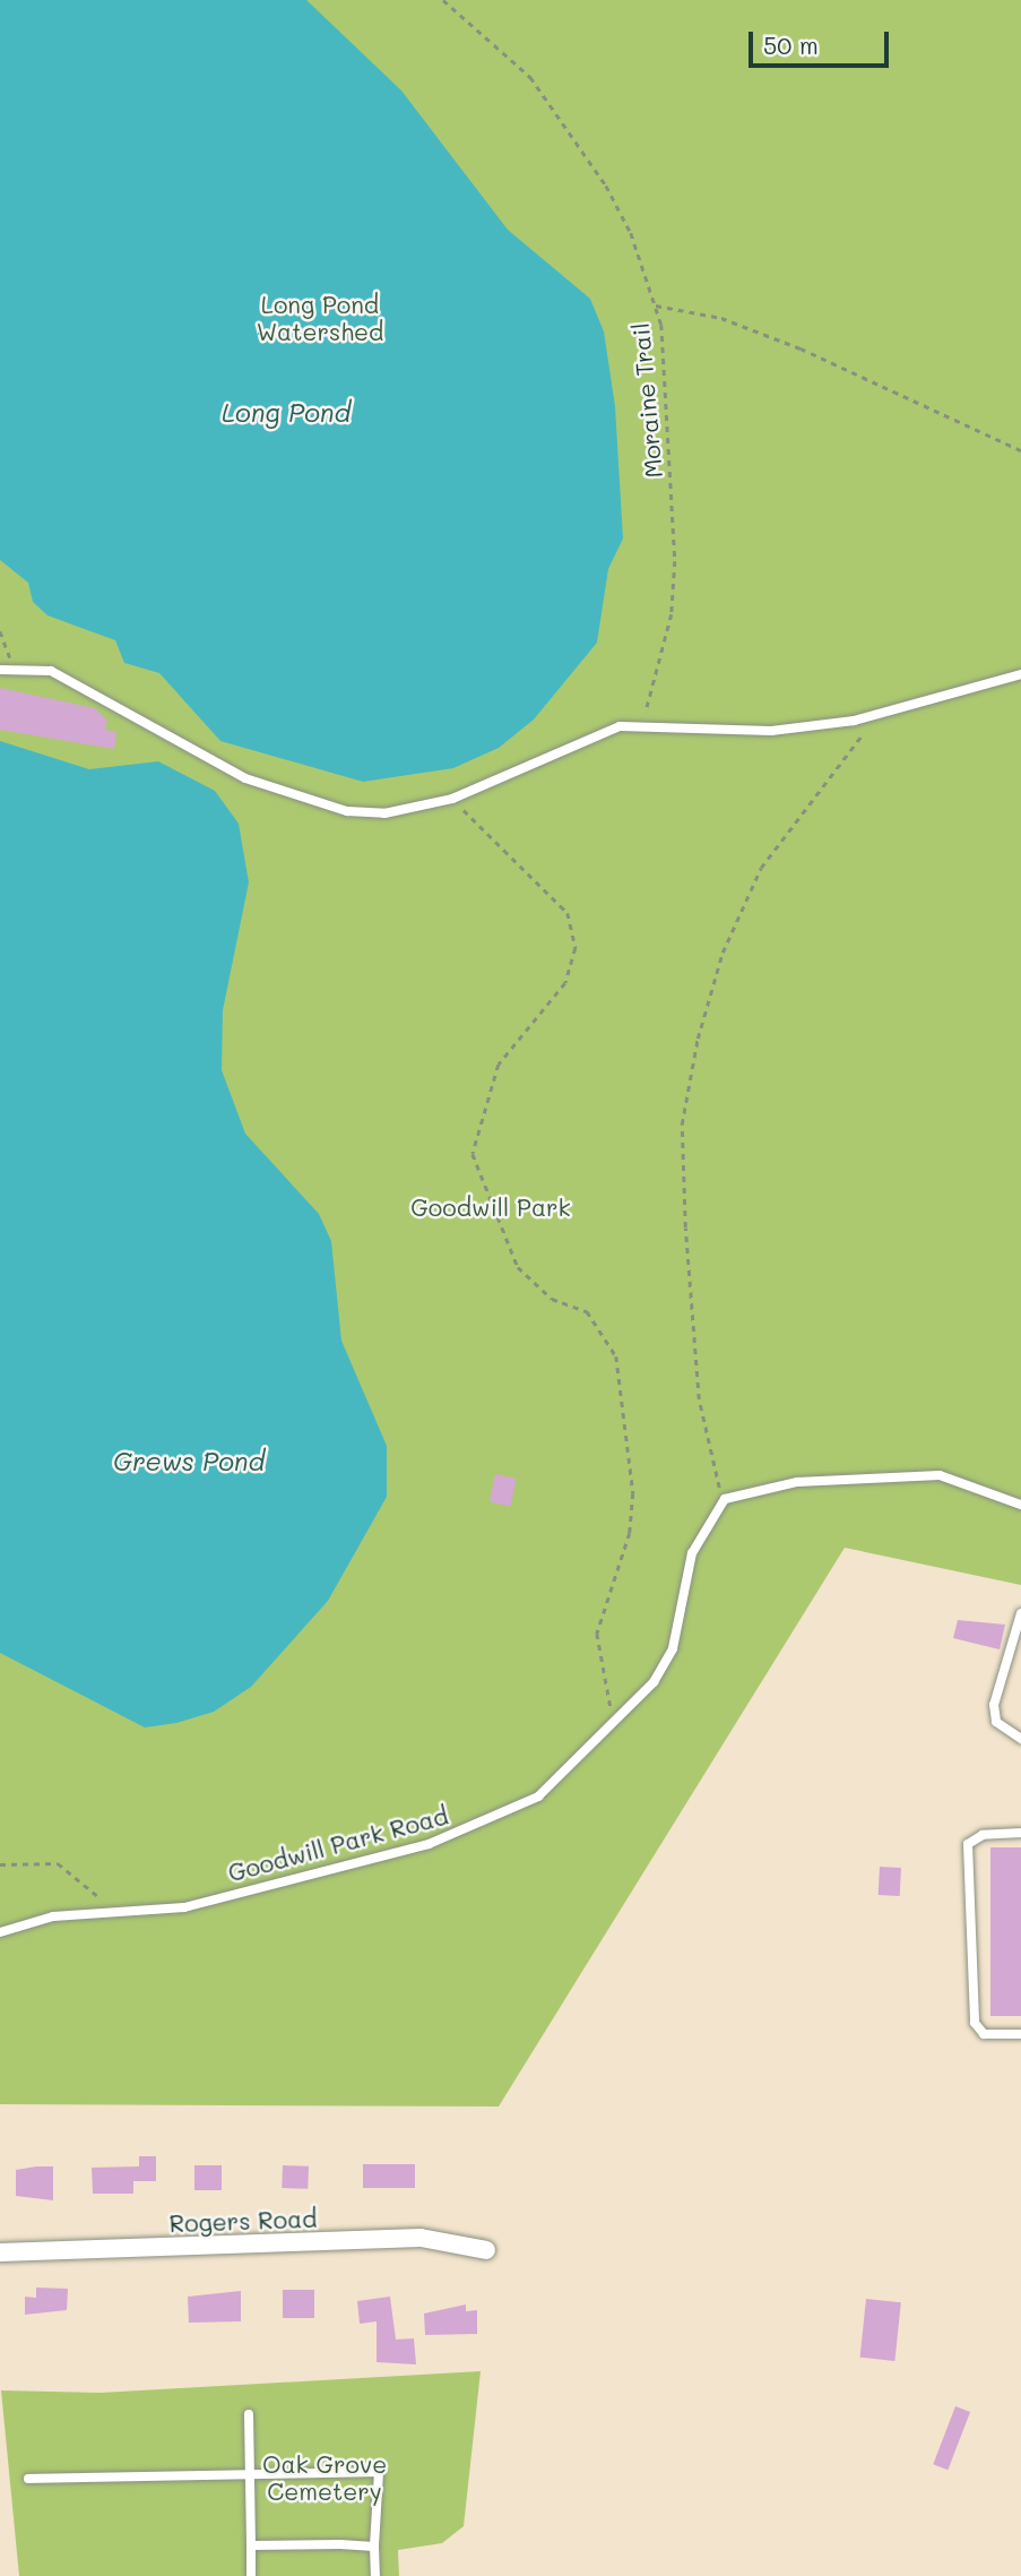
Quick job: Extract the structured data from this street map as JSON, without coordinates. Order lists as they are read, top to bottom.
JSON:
{
  "streets": {
    "street": ["Rogers Road"],
    "lane": ["Goodwill Park Road"],
    "path": ["Moraine Trail"]
  },
  "water": ["Long Pond", "Grews Pond"],
  "parks": ["Long Pond Watershed", "Goodwill Park", "Oak Grove Cemetery"],
  "scale_bar": "50 m"
}
